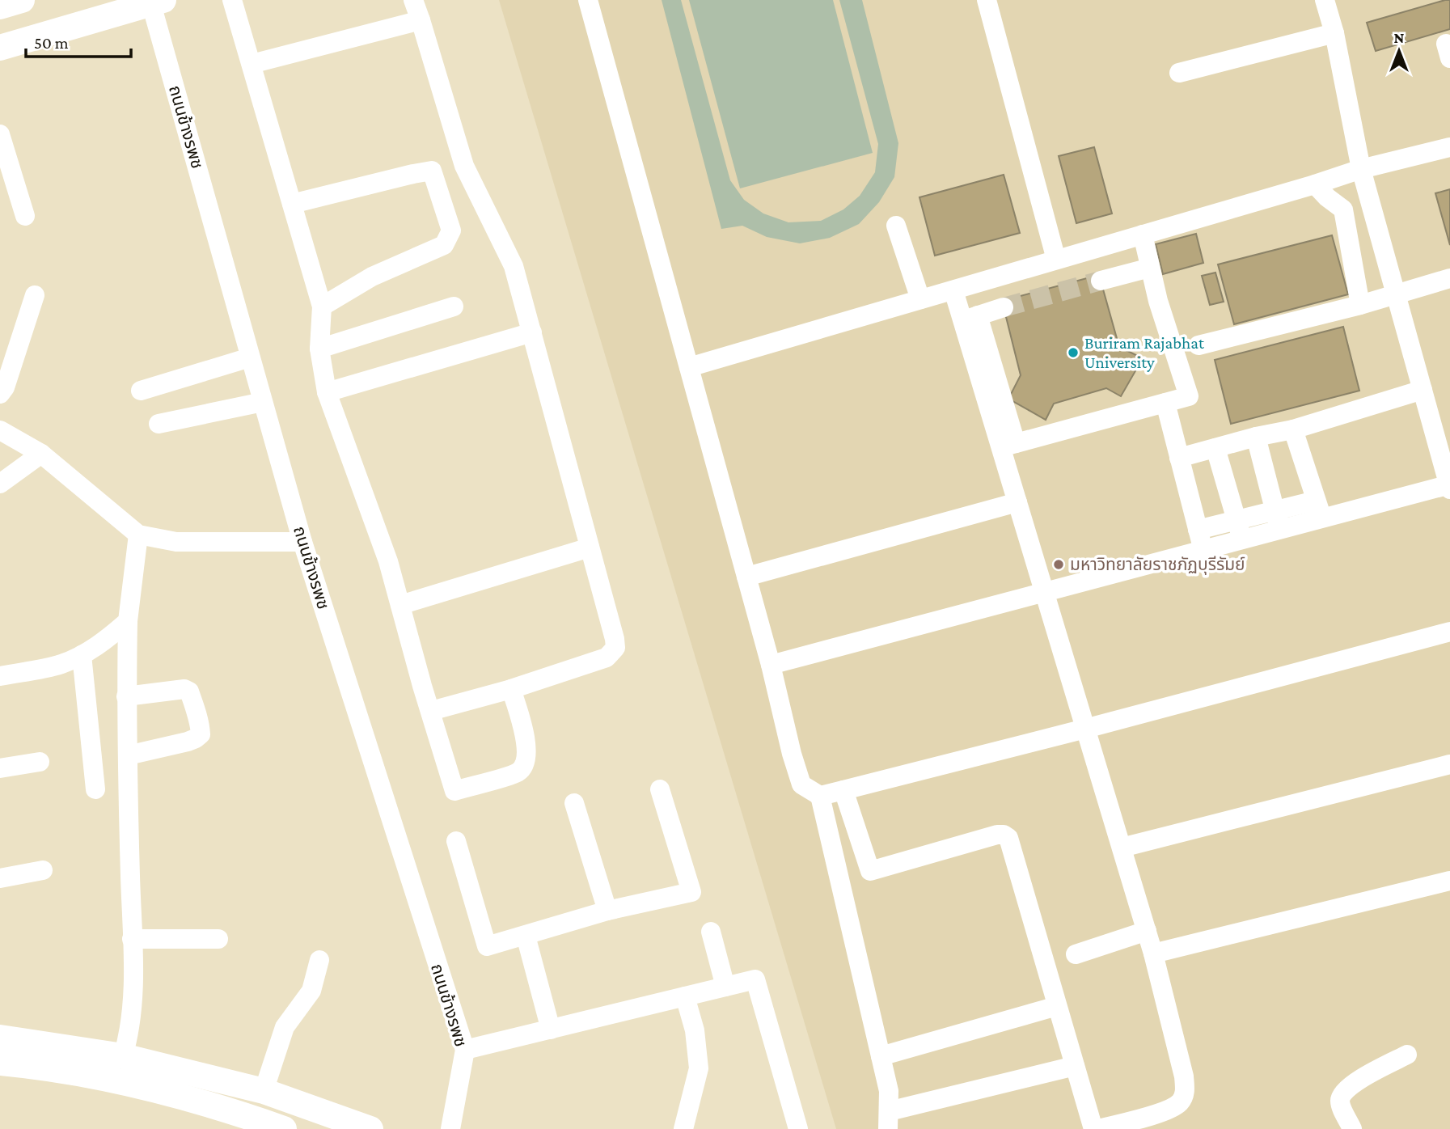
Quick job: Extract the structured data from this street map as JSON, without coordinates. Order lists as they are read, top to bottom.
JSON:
{
  "streets": {
    "street": ["ถนนข้างรพช"]
  },
  "places": ["Buriram Rajabhat University", "มหาวิทยาลัยราชภัฏบุรีรัมย์"],
  "scale_bar": "50 m",
  "north": "top"
}
